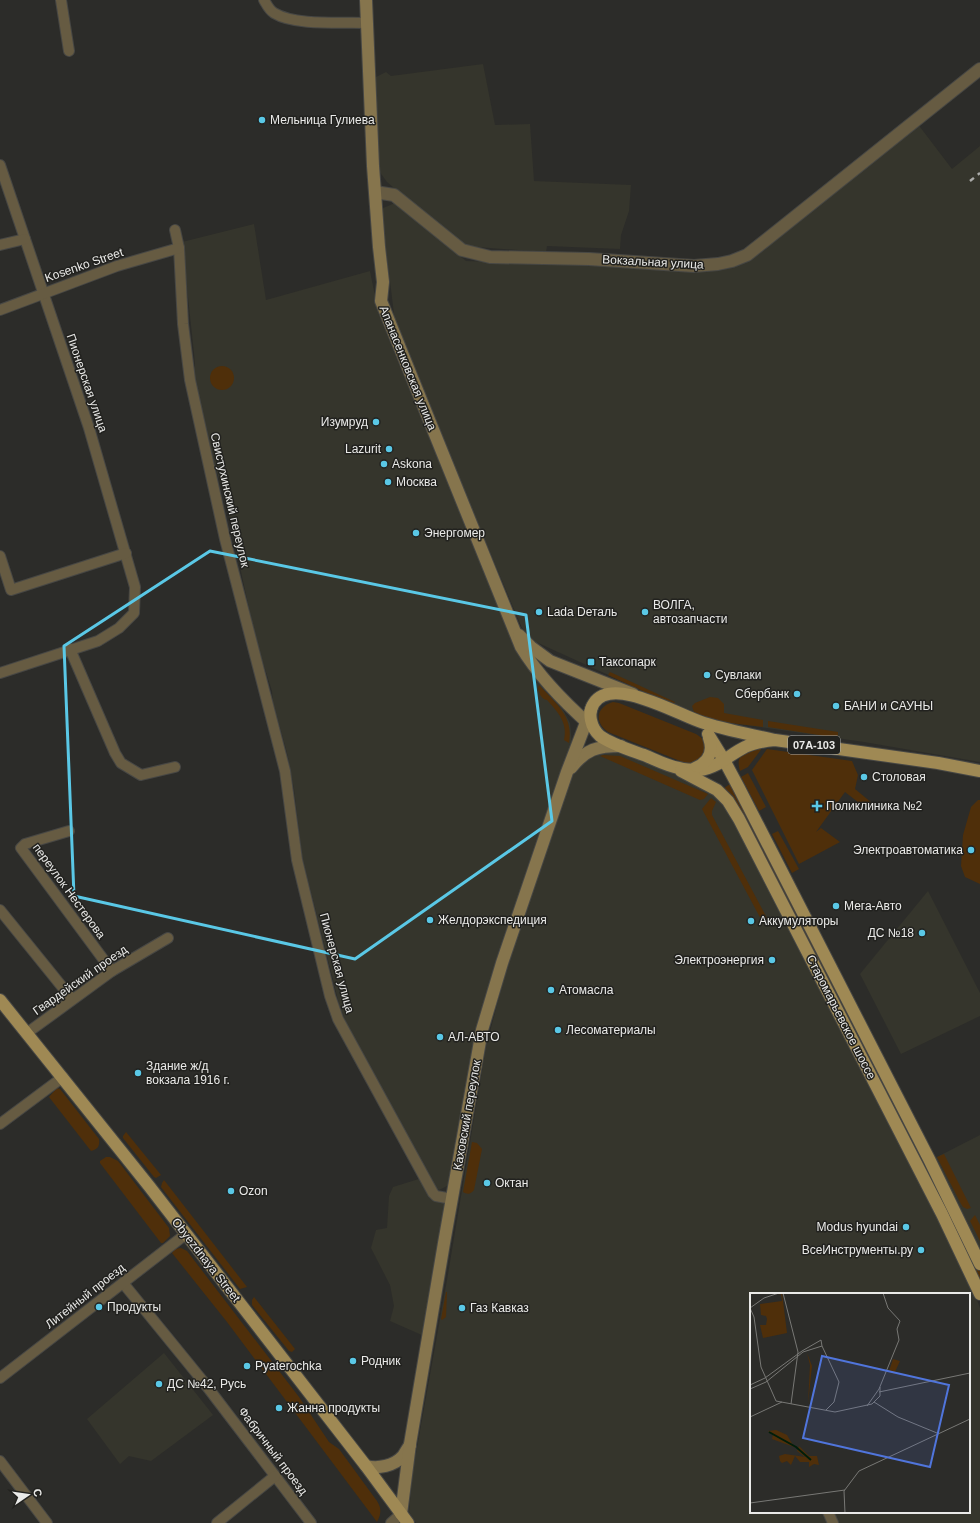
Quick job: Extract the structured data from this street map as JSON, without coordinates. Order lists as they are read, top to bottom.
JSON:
{
  "streets": {
    "main road": [
      "Апанасенковская улица",
      "07А-103",
      "Старомарьевское шоссе",
      "Каховский переулок",
      "Obyezdnaya Street"
    ],
    "street": [
      "Вокзальная улица",
      "Kosenko Street",
      "Пионерская улица",
      "Свистухинский переулок",
      "переулок Нестерова",
      "Гвардейский проезд",
      "Литейный проезд",
      "Фабричный проезд"
    ]
  },
  "crossings": [
    ["Вокзальная улица", "Апанасенковская улица"],
    ["Kosenko Street", "Пионерская улица"],
    ["Kosenko Street", "Свистухинский переулок"],
    ["Пионерская улица", "Свистухинский переулок"],
    ["Пионерская улица", "Каховский переулок"],
    ["переулок Нестерова", "Гвардейский проезд"],
    ["Гвардейский проезд", "Obyezdnaya Street"],
    ["Каховский переулок", "Obyezdnaya Street"],
    ["Obyezdnaya Street", "Литейный проезд"],
    ["Литейный проезд", "Фабричный проезд"]
  ],
  "places": {
    "other": [
      "Мельница Гулиева",
      "Изумруд",
      "Lazurit",
      "Askona",
      "Москва",
      "Энергомер",
      "Lada Dеталь",
      "ВОЛГА, автозапчасти",
      "Сувлаки",
      "Сбербанк",
      "БАНИ и САУНЫ",
      "Столовая",
      "Электроавтоматика",
      "Мега-Авто",
      "Желдорэкспедиция",
      "Аккумуляторы",
      "ДС №18",
      "Электроэнергия",
      "Атомасла",
      "Лесоматериалы",
      "АЛ-АВТО",
      "Здание ж/д вокзала 1916 г.",
      "Октан",
      "Ozon",
      "Modus hyundai",
      "ВсеИнструменты.ру",
      "Продукты",
      "Газ Кавказ",
      "Родник",
      "Pyaterochka",
      "ДС №42, Русь",
      "Жанна продукты"
    ],
    "transit": ["Таксопарк"],
    "health": ["Поликлиника №2"]
  },
  "north": "right"
}
